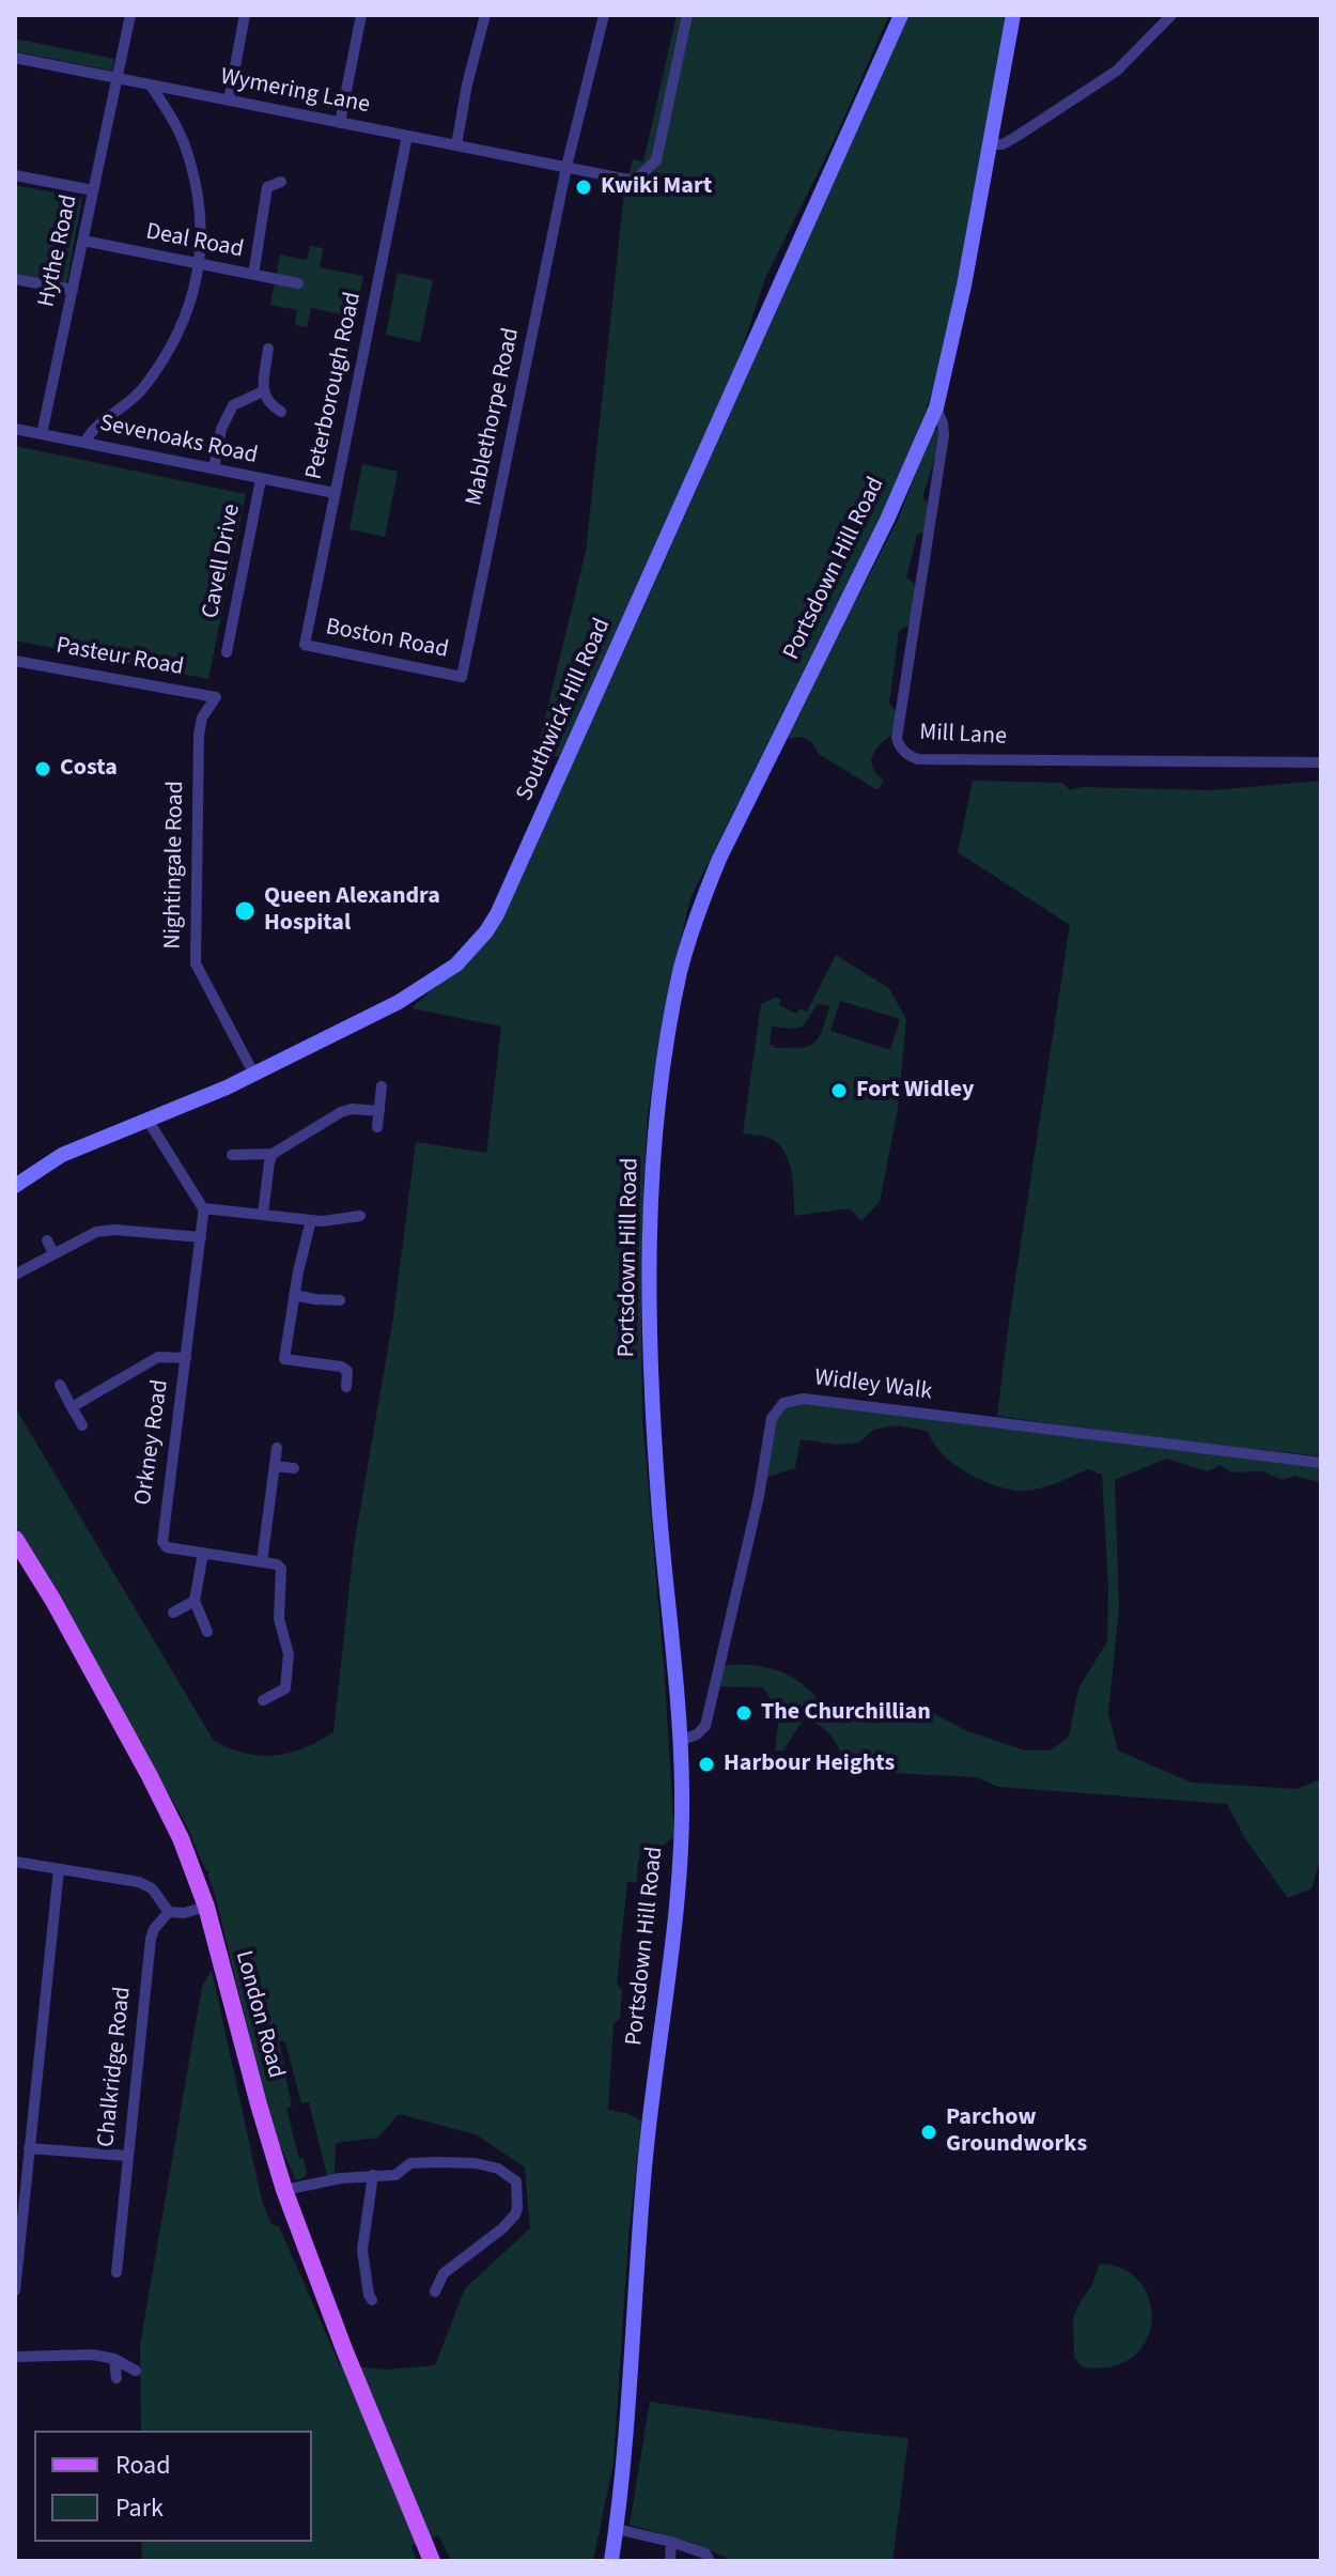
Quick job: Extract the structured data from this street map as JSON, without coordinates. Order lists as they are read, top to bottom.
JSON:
{
  "streets": {
    "main road": ["Portsdown Hill Road", "Southwick Hill Road", "London Road"],
    "street": [
      "Wymering Lane",
      "Deal Road",
      "Hythe Road",
      "Peterborough Road",
      "Mablethorpe Road",
      "Sevenoaks Road",
      "Cavell Drive",
      "Boston Road",
      "Pasteur Road",
      "Mill Lane",
      "Nightingale Road",
      "Widley Walk",
      "Orkney Road",
      "Chalkridge Road"
    ]
  },
  "crossings": [
    ["Wymering Lane", "Hythe Road"],
    ["Wymering Lane", "Peterborough Road"],
    ["Wymering Lane", "Mablethorpe Road"],
    ["Deal Road", "Hythe Road"],
    ["Hythe Road", "Sevenoaks Road"],
    ["Peterborough Road", "Sevenoaks Road"],
    ["Peterborough Road", "Boston Road"],
    ["Mablethorpe Road", "Boston Road"],
    ["Sevenoaks Road", "Cavell Drive"],
    ["Portsdown Hill Road", "Mill Lane"],
    ["Portsdown Hill Road", "Widley Walk"],
    ["Pasteur Road", "Nightingale Road"],
    ["Southwick Hill Road", "Nightingale Road"]
  ],
  "places": [
    "Kwiki Mart",
    "Costa",
    "Queen Alexandra Hospital",
    "Fort Widley",
    "The Churchillian",
    "Harbour Heights",
    "Parchow Groundworks"
  ],
  "legend": ["Road", "Park"]
}
